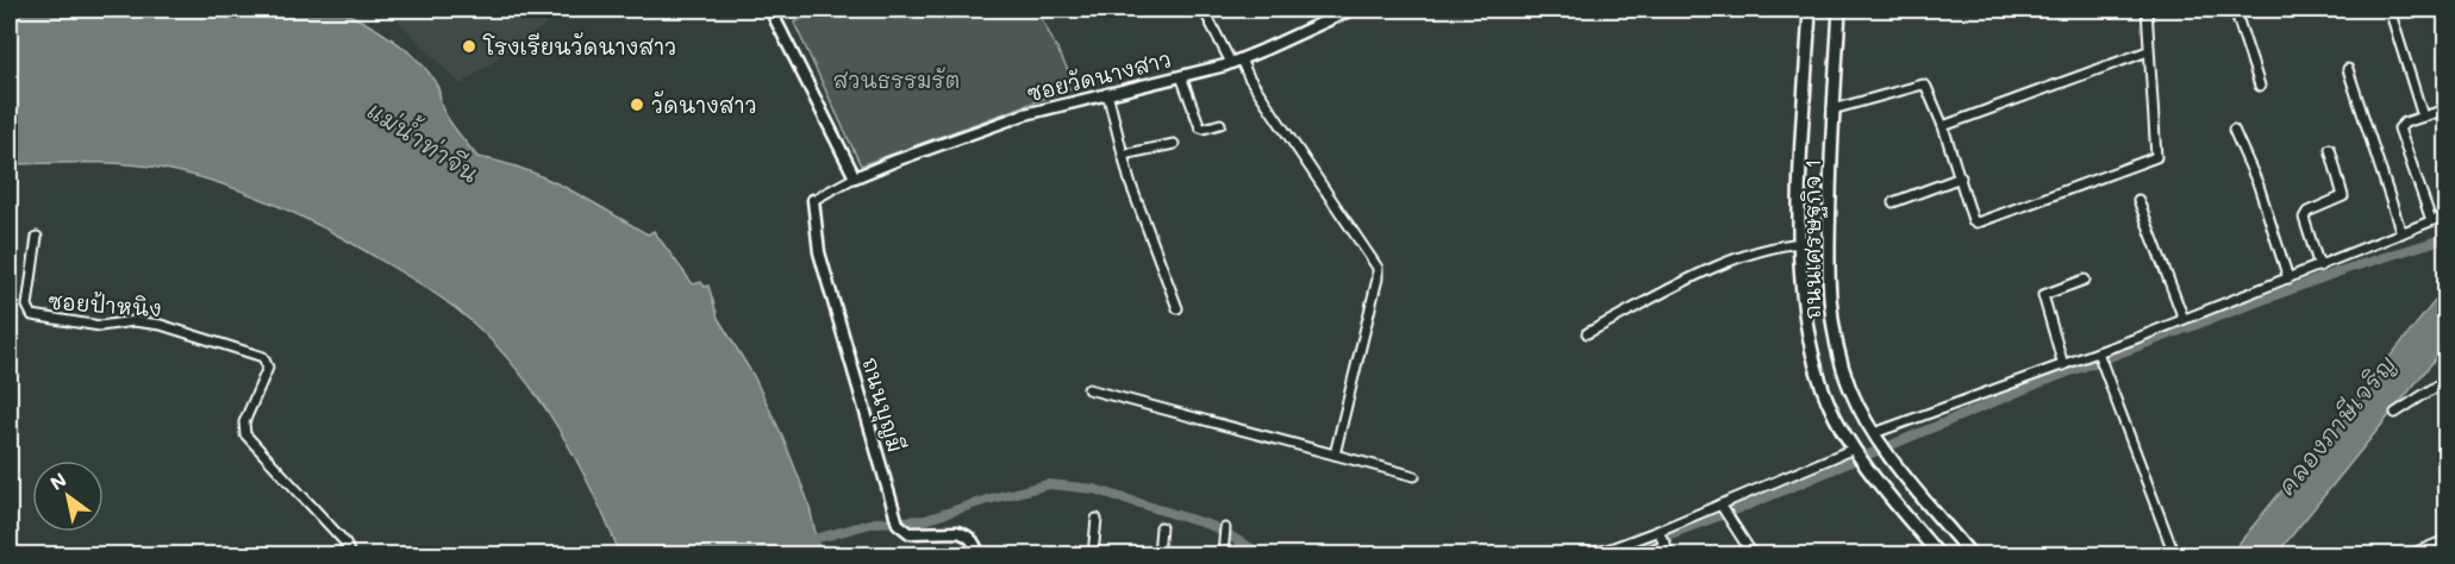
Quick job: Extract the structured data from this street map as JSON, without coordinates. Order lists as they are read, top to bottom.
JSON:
{
  "streets": {
    "main road": ["ถนนเศรษฐกิจ 1"],
    "street": ["ซอยวัดนางสาว", "ซอยป้าหนิง", "ถนนบุญมี"]
  },
  "water": ["แม่น้ำท่าจีน", "คลองภาษีเจริญ"],
  "parks": ["สวนธรรมรัต"],
  "places": ["โรงเรียนวัดนางสาว", "วัดนางสาว"],
  "north": "top left"
}
